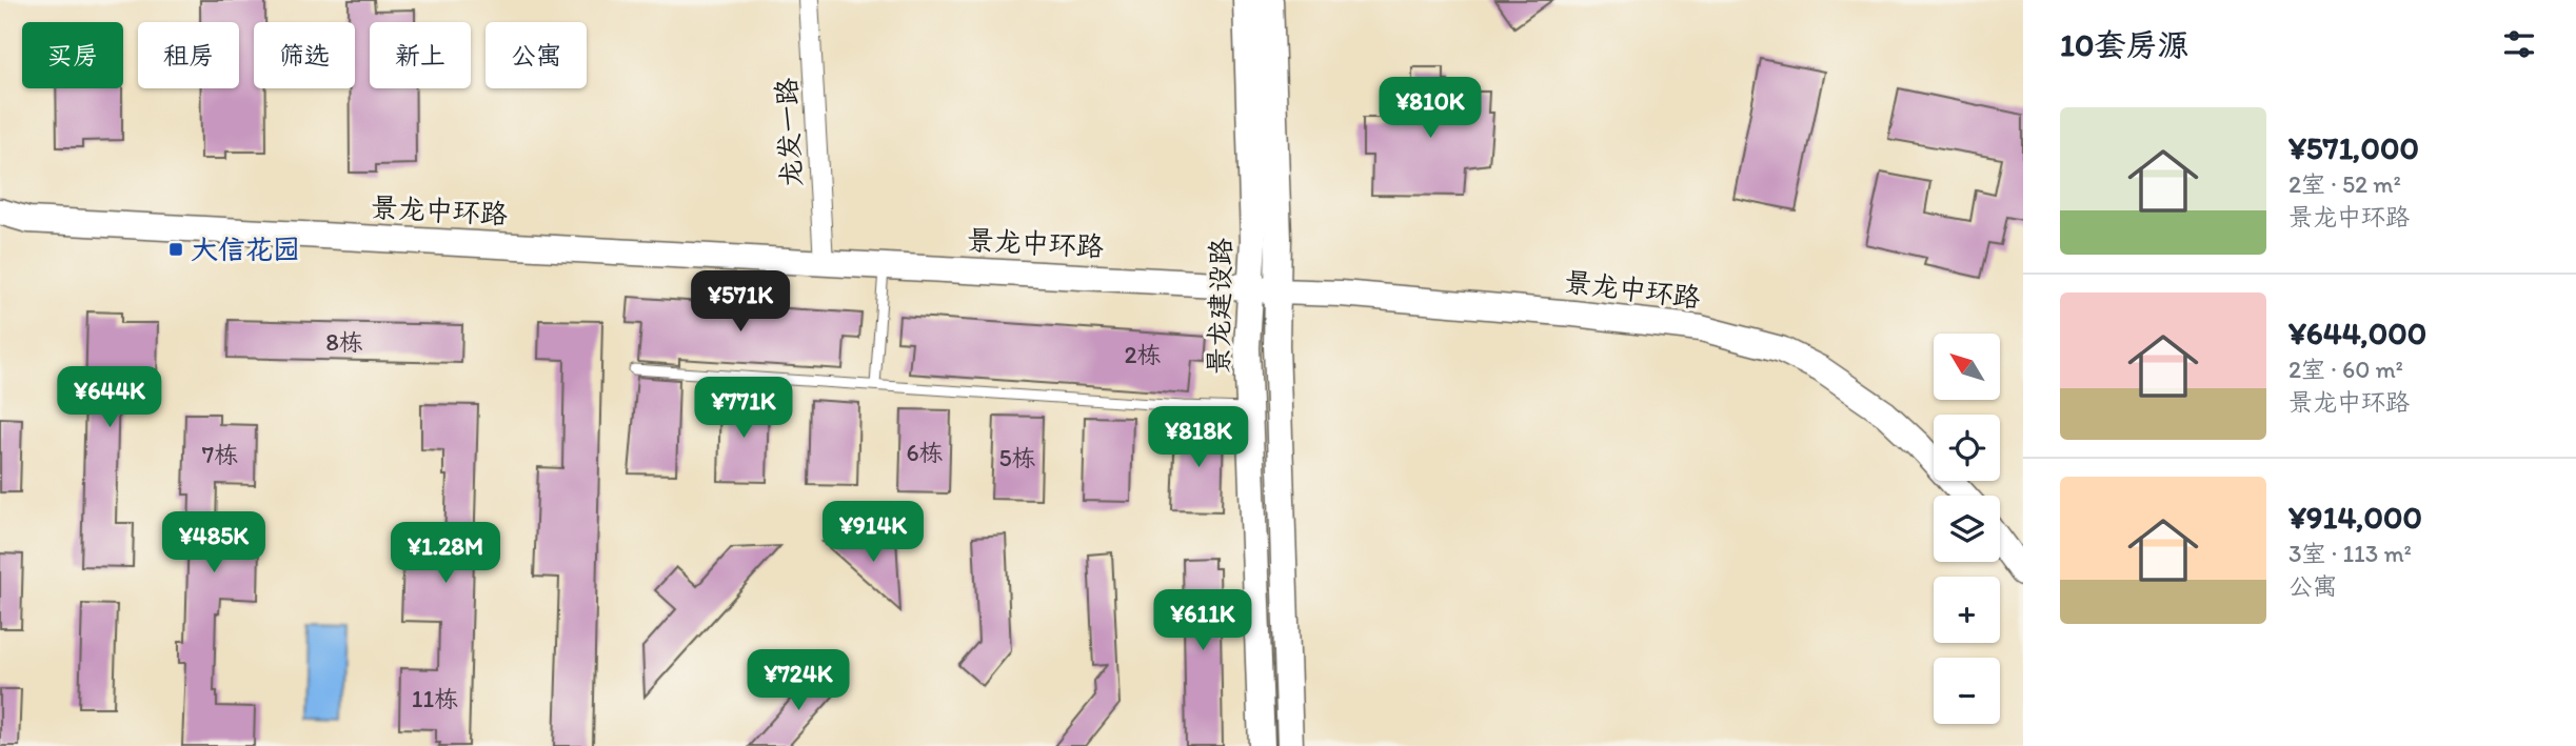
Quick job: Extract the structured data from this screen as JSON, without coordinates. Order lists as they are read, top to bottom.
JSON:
{
  "streets": {
    "street": ["龙发一路", "景龙中环路", "景龙建设路"]
  },
  "crossings": [
    ["龙发一路", "景龙中环路"],
    ["景龙中环路", "景龙建设路"]
  ],
  "places": {
    "transit": ["大信花园"]
  },
  "house_numbers": [
    "8栋",
    "2栋",
    "6栋",
    "7栋",
    "5栋",
    "11栋"
  ],
  "north": "top left",
  "page": {
    "heading": "10套房源",
    "chip": [
      "买房",
      "租房",
      "筛选",
      "新上",
      "公寓"
    ],
    "price": [
      "¥810K",
      "¥571K",
      "¥644K",
      "¥771K",
      "¥818K",
      "¥914K",
      "¥485K",
      "¥1.28M",
      "¥611K",
      "¥724K"
    ],
    "list": [
      {
        "name": "¥571,000",
        "note": "2室 · 52 m² · 景龙中环路"
      },
      {
        "name": "¥644,000",
        "note": "2室 · 60 m² · 景龙中环路"
      },
      {
        "name": "¥914,000",
        "note": "3室 · 113 m² · 公寓"
      }
    ],
    "map_buttons": ["+", "−"]
  }
}
